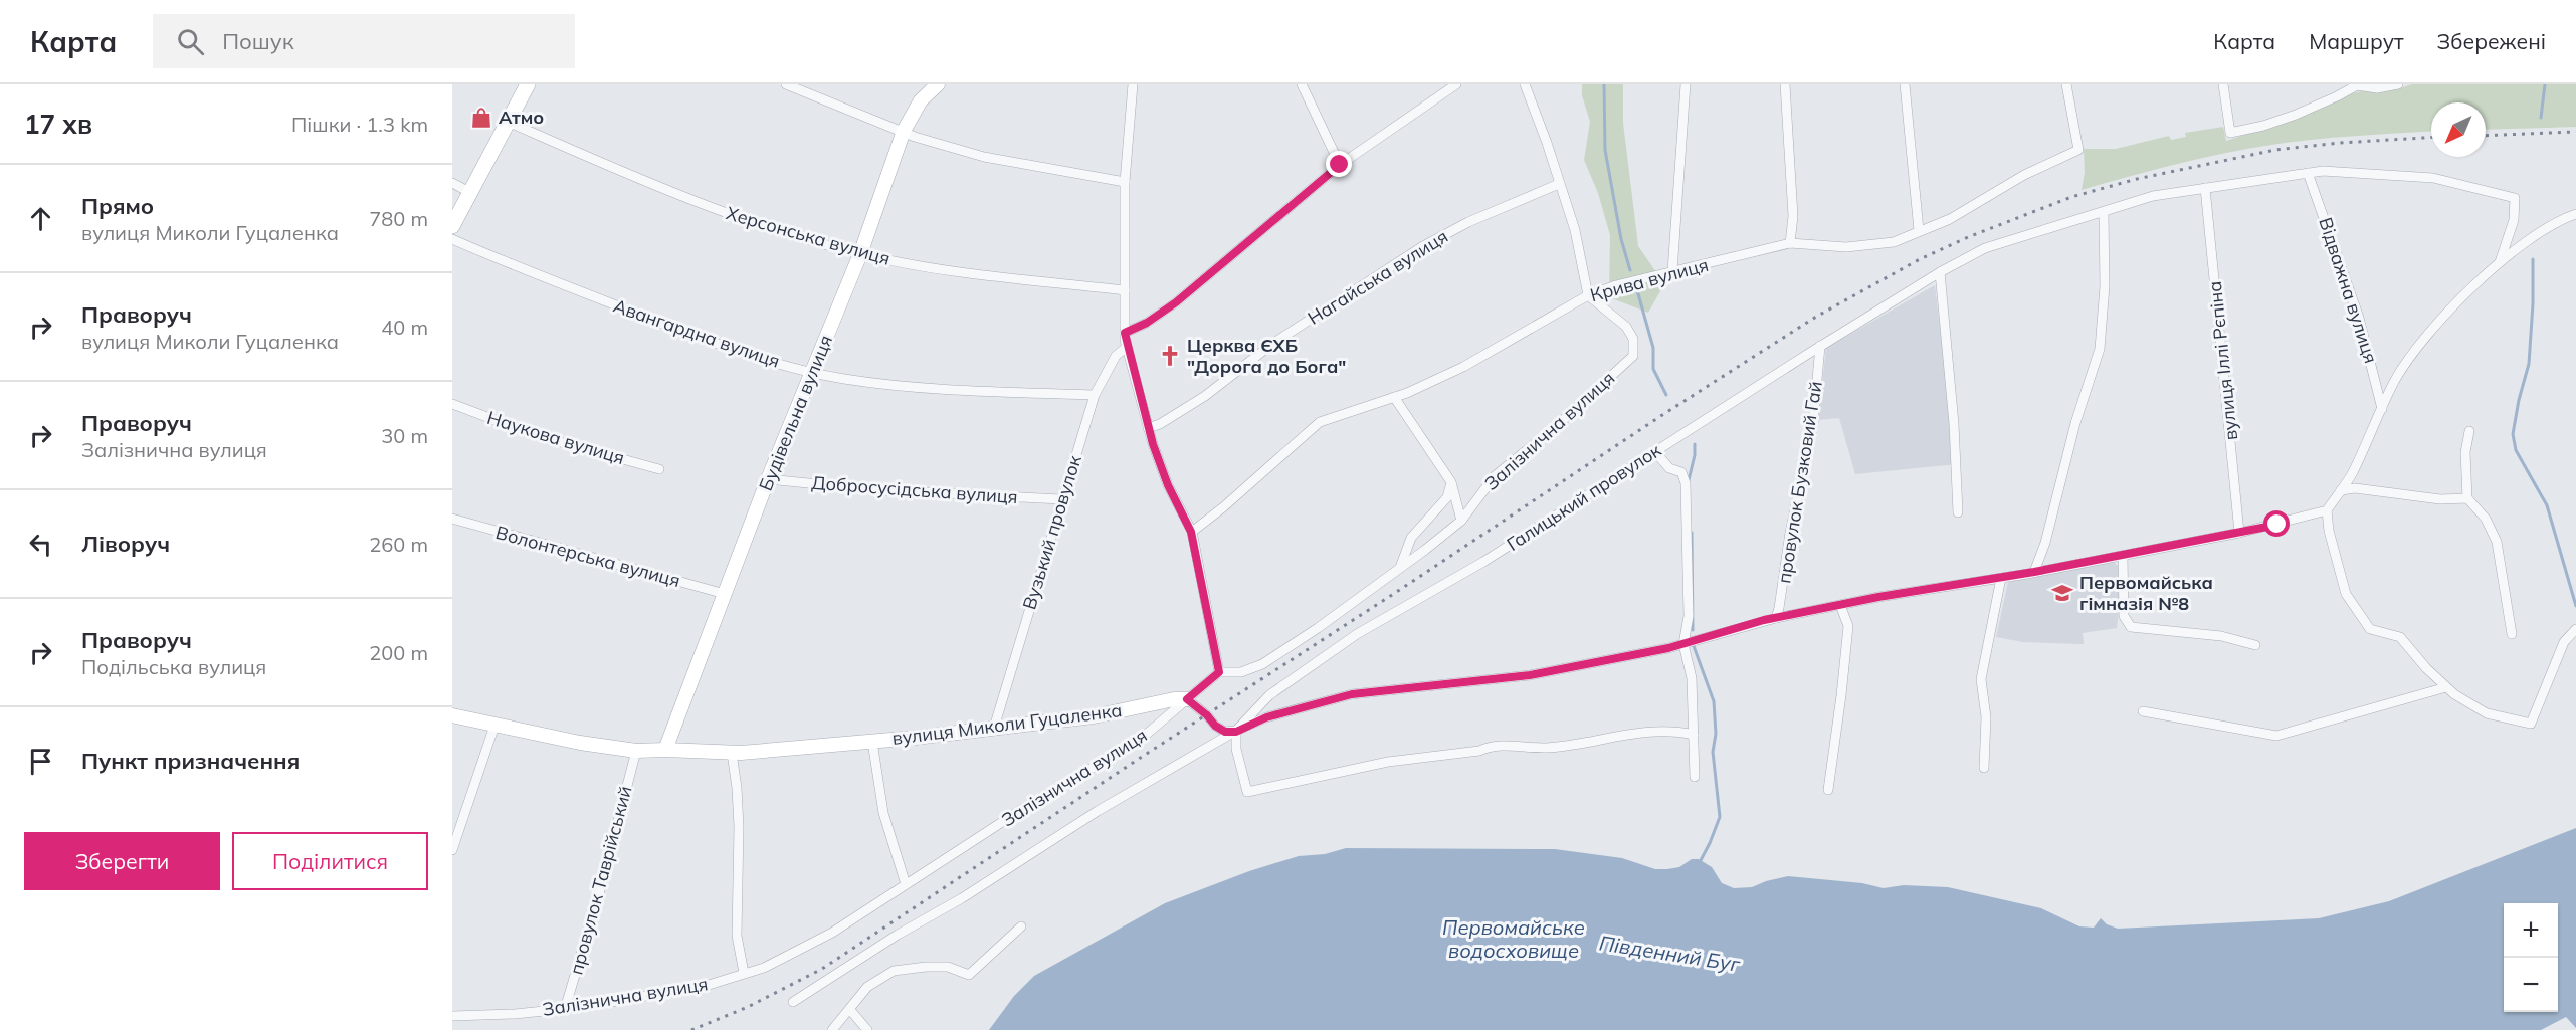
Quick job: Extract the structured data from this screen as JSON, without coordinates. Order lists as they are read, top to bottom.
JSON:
{
  "streets": {
    "street": [
      "Херсонська вулиця",
      "Нагайська вулиця",
      "Крива вулиця",
      "Відважна вулиця",
      "Авангардна вулиця",
      "вулиця Іллі Рєпіна",
      "Будівельна вулиця",
      "Залізнична вулиця",
      "Наукова вулиця",
      "провулок Бузковий Гай",
      "Добросусідська вулиця",
      "Галицький провулок",
      "Вузький провулок",
      "Волонтерська вулиця",
      "вулиця Миколи Гуцаленка",
      "провулок Таврійський"
    ]
  },
  "crossings": [
    ["Херсонська вулиця", "Будівельна вулиця"],
    ["Крива вулиця", "Залізнична вулиця"],
    ["Відважна вулиця", "Галицький провулок"],
    ["Авангардна вулиця", "Будівельна вулиця"],
    ["Авангардна вулиця", "Вузький провулок"],
    ["вулиця Іллі Рєпіна", "Галицький провулок"],
    ["Будівельна вулиця", "Добросусідська вулиця"],
    ["Будівельна вулиця", "Волонтерська вулиця"],
    ["Будівельна вулиця", "вулиця Миколи Гуцаленка"],
    ["Залізнична вулиця", "вулиця Миколи Гуцаленка"],
    ["Залізнична вулиця", "провулок Таврійський"],
    ["провулок Бузковий Гай", "Галицький провулок"],
    ["Добросусідська вулиця", "Вузький провулок"],
    ["Вузький провулок", "вулиця Миколи Гуцаленка"],
    ["вулиця Миколи Гуцаленка", "провулок Таврійський"]
  ],
  "water": ["Первомайське водосховище", "Південний Буг"],
  "places": {
    "shop": ["Атмо"],
    "church": ["Церква ЄХБ \"Дорога до Бога\""],
    "school or university": ["Первомайська гімназія №8"]
  },
  "north": "bottom left",
  "page": {
    "header": "Карта",
    "search": "Пошук",
    "nav": ["Карта", "Маршрут", "Збережені"],
    "heading": ["17 хв", "Пішки · 1.3 km"],
    "list": [
      ["Прямо", "вулиця Миколи Гуцаленка", "780 m"],
      ["Праворуч", "вулиця Миколи Гуцаленка", "40 m"],
      ["Праворуч", "Залізнична вулиця", "30 m"],
      ["Ліворуч", "260 m"],
      ["Праворуч", "Подільська вулиця", "200 m"],
      "Пункт призначення"
    ],
    "buttons": ["Зберегти", "Поділитися"],
    "map_buttons": ["+", "−"]
  }
}
